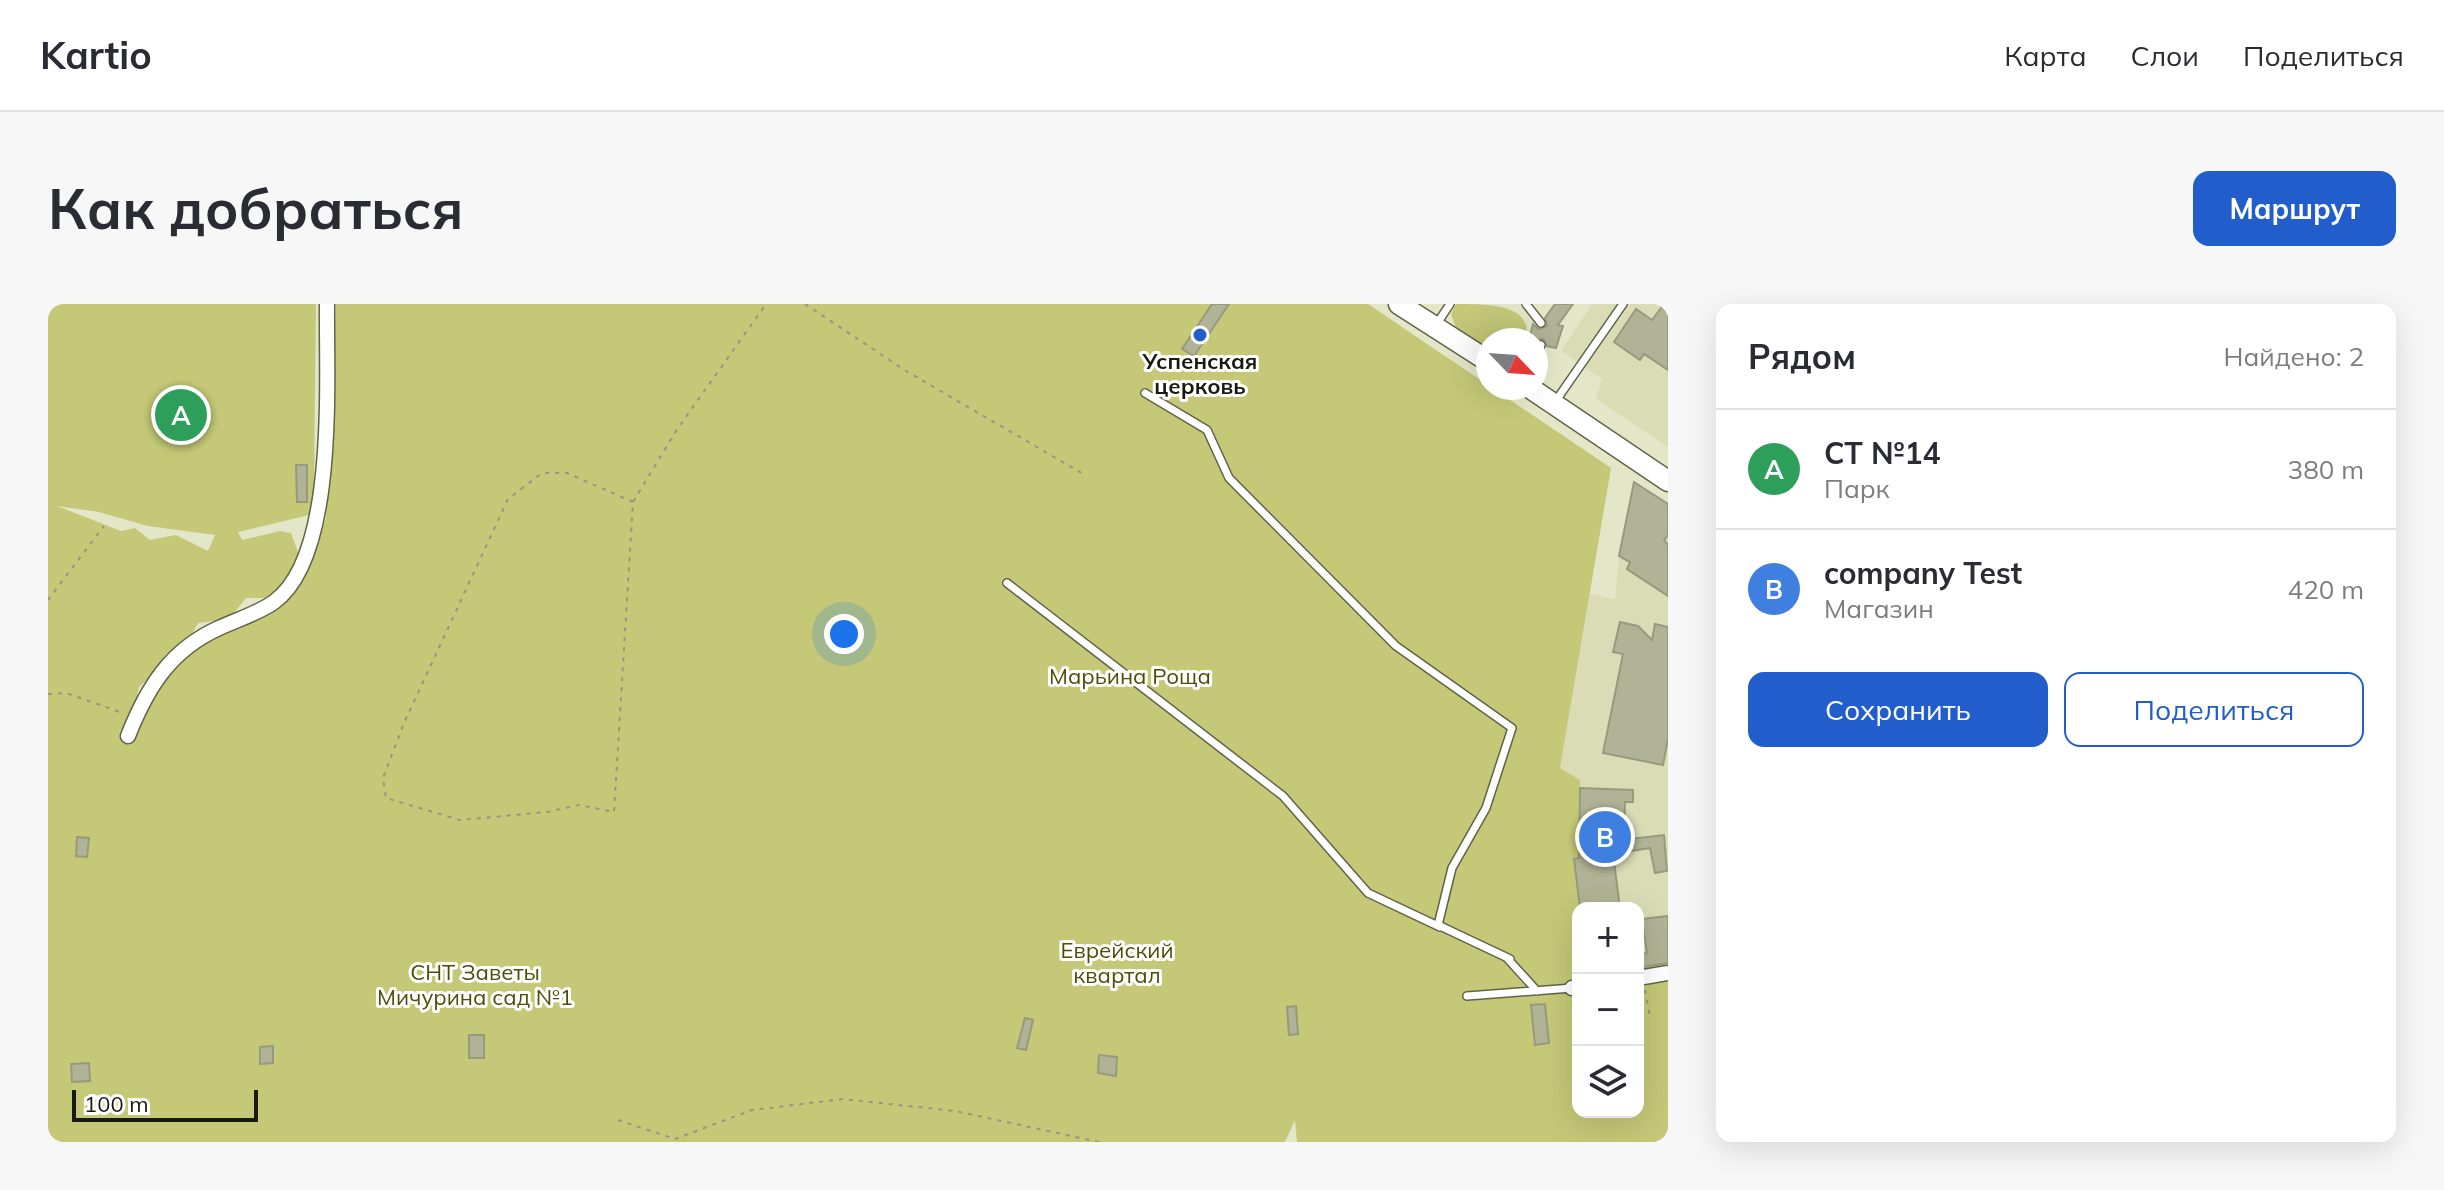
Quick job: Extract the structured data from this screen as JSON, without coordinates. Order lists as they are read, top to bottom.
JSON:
{
  "parks": ["Марьина Роща", "Еврейский квартал", "СНТ Заветы Мичурина сад №1"],
  "places": ["Успенская церковь"],
  "scale_bar": "100 m",
  "north": "bottom right",
  "page": {
    "header": "Kartio",
    "nav": ["Карта", "Слои", "Поделиться"],
    "buttons": [
      "Маршрут",
      ["Сохранить", "Поделиться"]
    ],
    "title": "Как добраться",
    "heading": ["Рядом", "Найдено: 2"],
    "pins": ["A", "B"],
    "list": [
      {
        "mark": "A",
        "name": "СТ №14",
        "note": "Парк",
        "value": "380 m"
      },
      {
        "mark": "B",
        "name": "company Test",
        "note": "Магазин",
        "value": "420 m"
      }
    ],
    "map_buttons": ["+", "−"],
    "scale": "100 m"
  }
}
